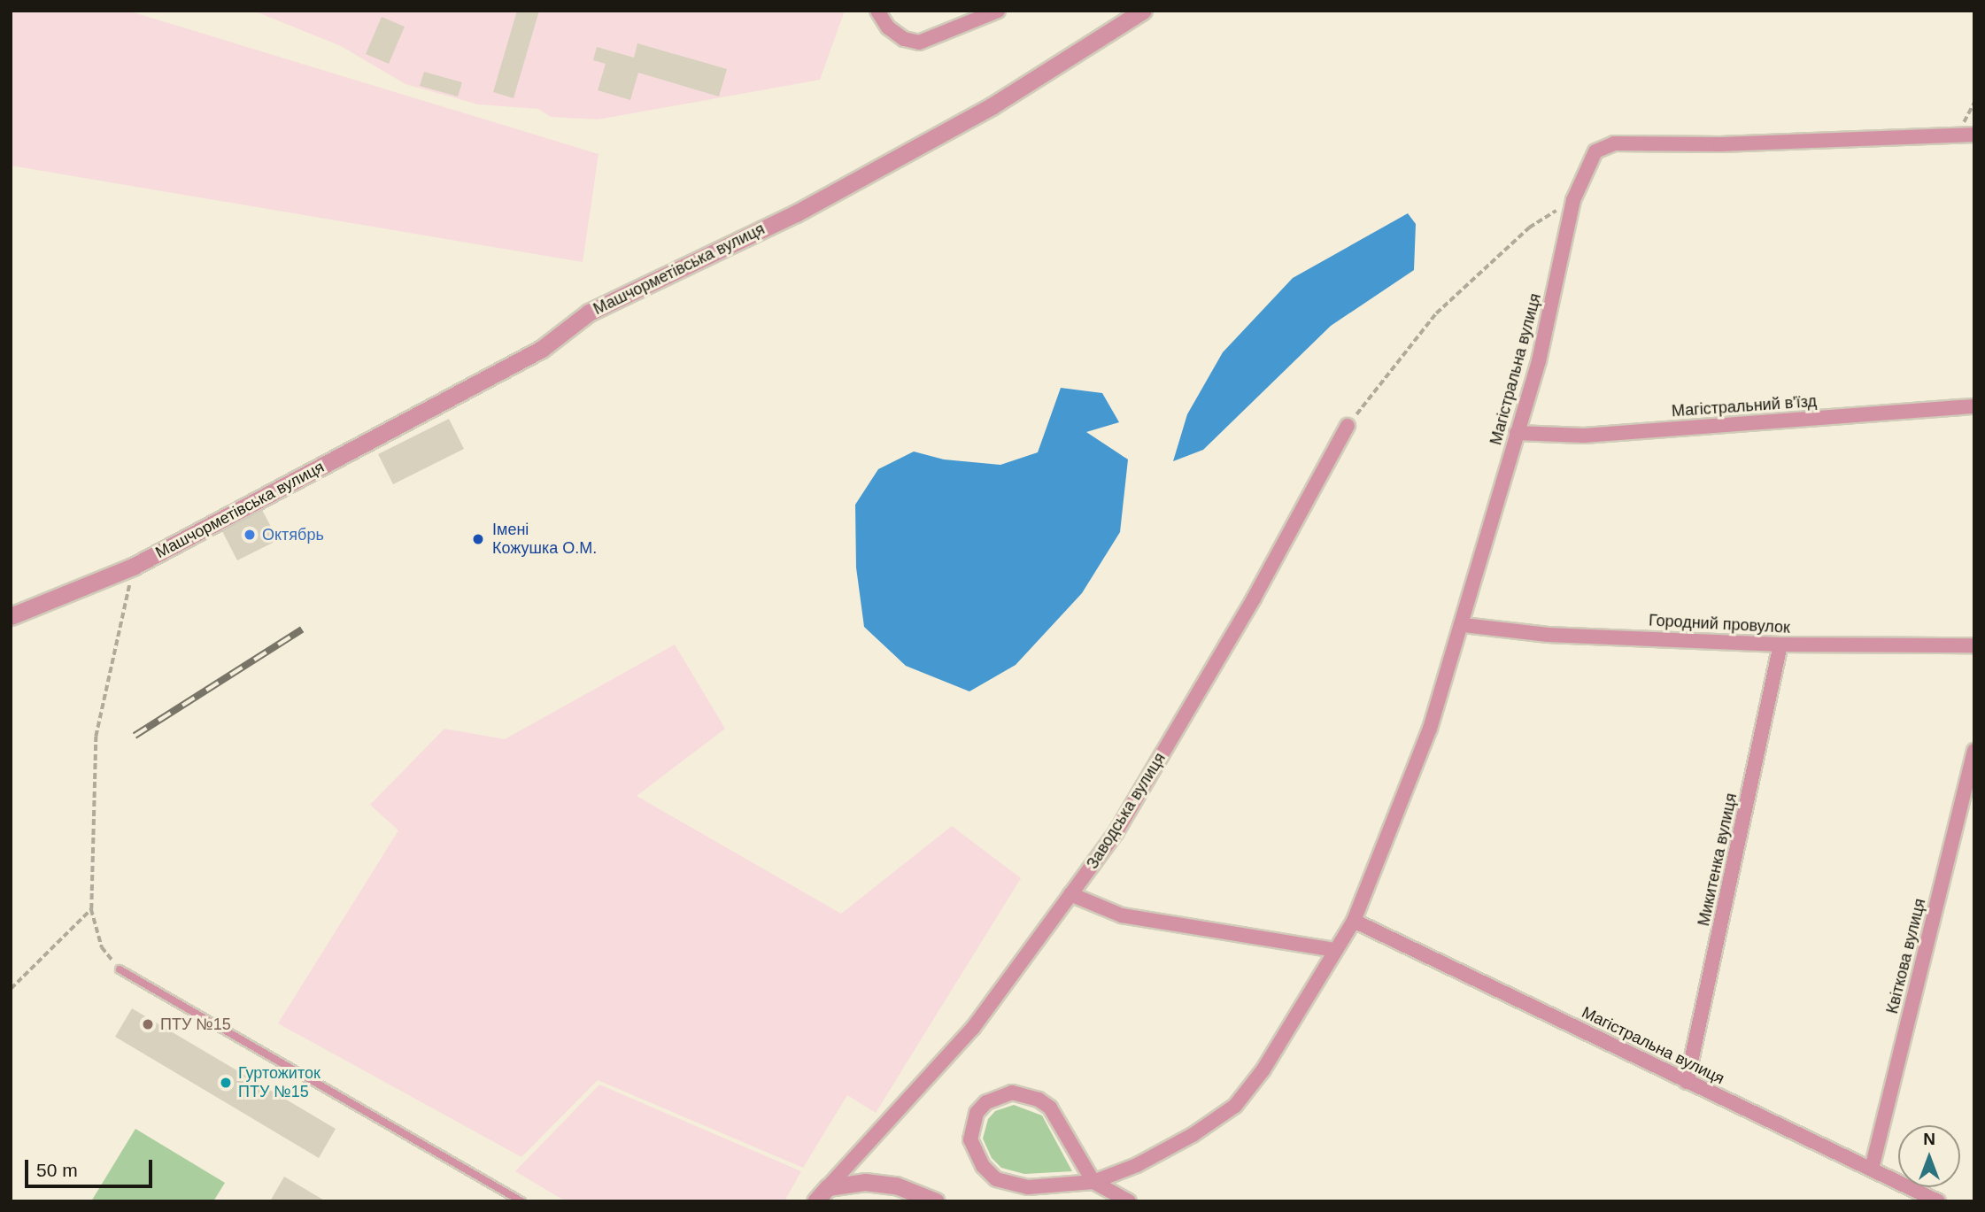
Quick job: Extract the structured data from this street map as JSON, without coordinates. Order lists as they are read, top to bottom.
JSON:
{
  "streets": {
    "street": [
      "Машчорметівська вулиця",
      "Магістральна вулиця",
      "Магістральний в'їзд",
      "Городний провулок",
      "Заводська вулиця",
      "Микитенка вулиця",
      "Квіткова вулиця"
    ]
  },
  "crossings": [
    ["Магістральна вулиця", "Магістральний в'їзд"],
    ["Магістральна вулиця", "Городний провулок"],
    ["Магістральна вулиця", "Микитенка вулиця"],
    ["Магістральна вулиця", "Квіткова вулиця"],
    ["Городний провулок", "Микитенка вулиця"]
  ],
  "places": [
    "Октябрь",
    "Імені Кожушка О.М.",
    "ПТУ №15",
    "Гуртожиток ПТУ №15"
  ],
  "scale_bar": "50 m",
  "north": "top"
}
